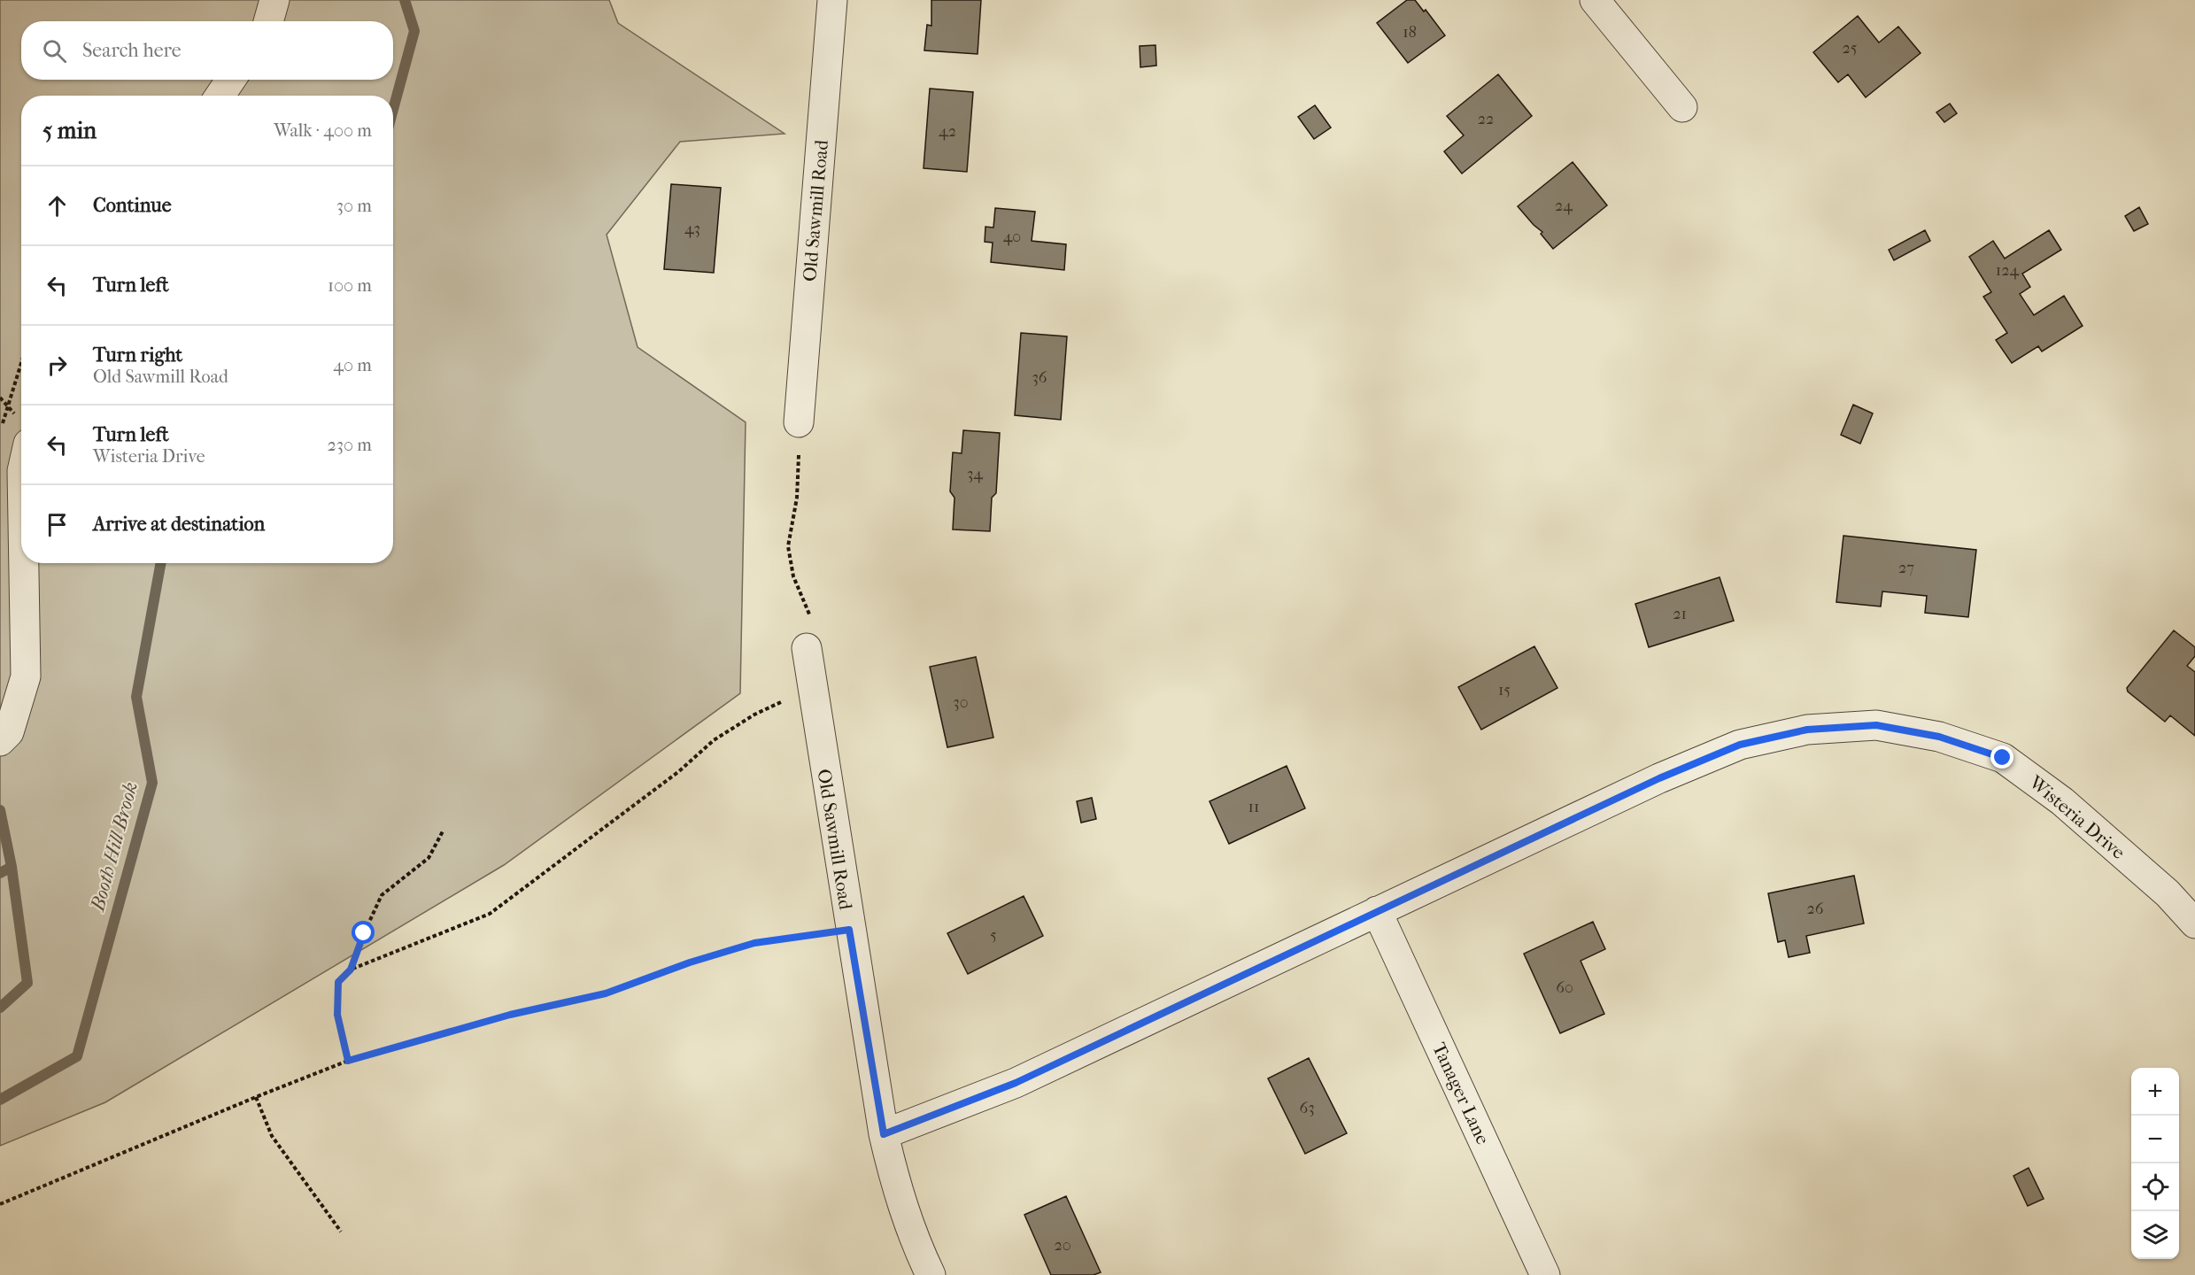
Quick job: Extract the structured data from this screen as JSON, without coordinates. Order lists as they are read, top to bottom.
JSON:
{
  "streets": {
    "street": ["Old Sawmill Road", "Wisteria Drive", "Tanager Lane"]
  },
  "crossings": [
    ["Old Sawmill Road", "Wisteria Drive"],
    ["Wisteria Drive", "Tanager Lane"]
  ],
  "water": ["Booth Hill Brook"],
  "house_numbers": [
    "18",
    "25",
    "22",
    "42",
    "24",
    "43",
    "40",
    "124",
    "36",
    "34",
    "27",
    "21",
    "15",
    "30",
    "11",
    "26",
    "5",
    "60",
    "63",
    "20"
  ],
  "page": {
    "search": "Search here",
    "heading": ["5 min", "Walk · 400 m"],
    "list": [
      ["Continue", "30 m"],
      ["Turn left", "100 m"],
      ["Turn right", "Old Sawmill Road", "40 m"],
      ["Turn left", "Wisteria Drive", "230 m"],
      "Arrive at destination"
    ],
    "map_buttons": ["+", "−"]
  }
}
